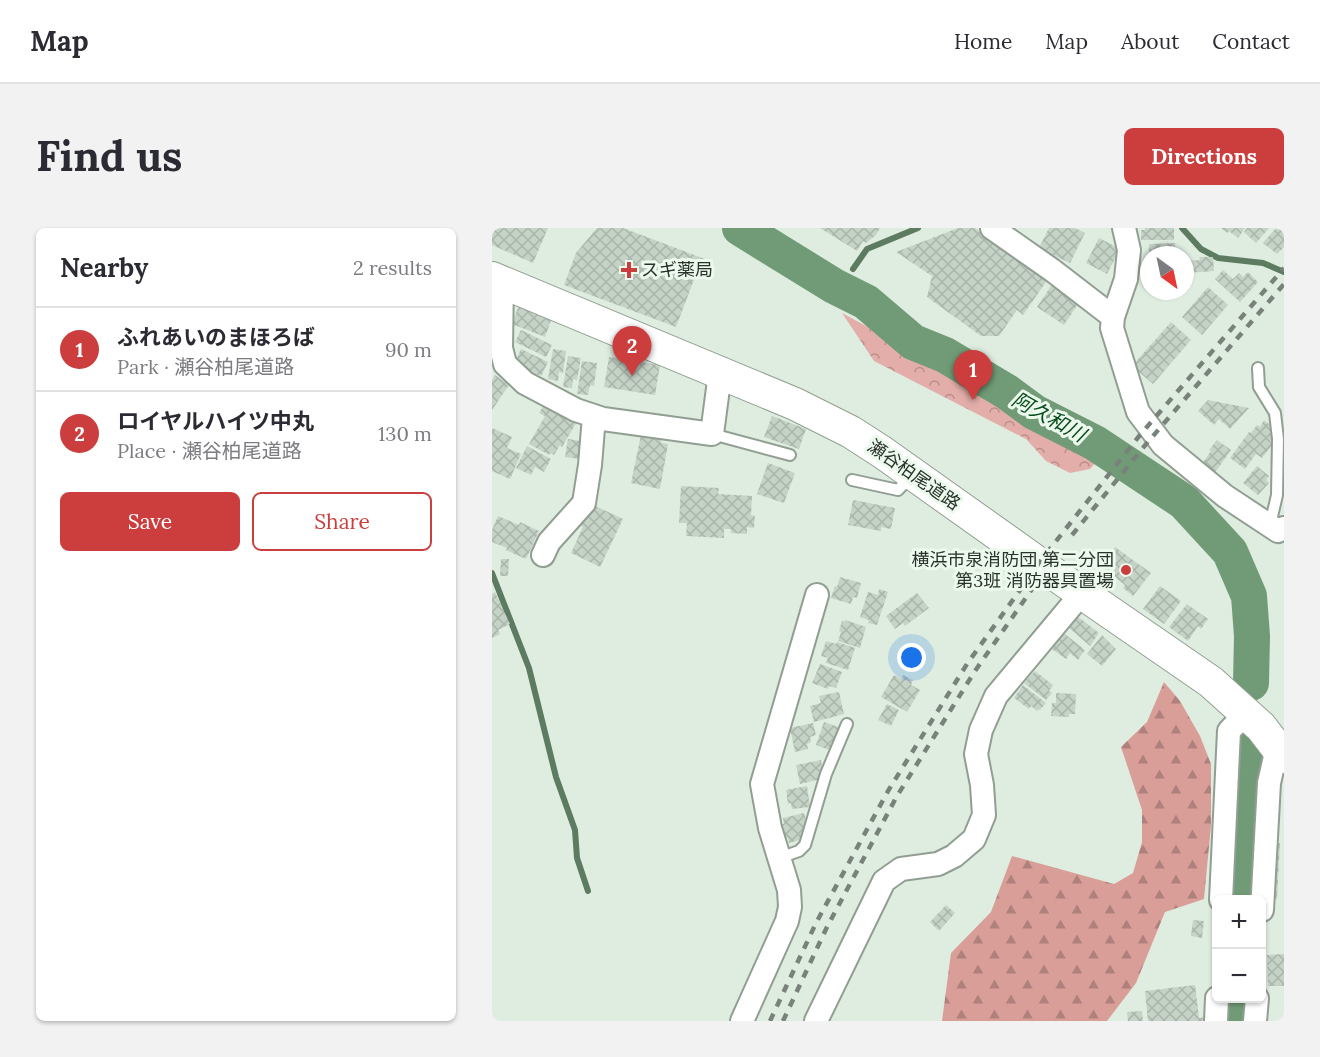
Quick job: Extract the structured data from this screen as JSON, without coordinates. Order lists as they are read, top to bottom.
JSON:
{
  "streets": {
    "main road": ["瀬谷柏尾道路"]
  },
  "water": ["阿久和川"],
  "places": {
    "health": ["スギ薬局"],
    "other": ["横浜市泉消防団 第二分団 第3班 消防器具置場"]
  },
  "north": "bottom right",
  "page": {
    "header": "Map",
    "nav": [
      "Home",
      "Map",
      "About",
      "Contact"
    ],
    "buttons": [
      "Directions",
      ["Save", "Share"]
    ],
    "title": "Find us",
    "heading": ["Nearby", "2 results"],
    "list": [
      {
        "mark": "1",
        "name": "ふれあいのまほろば",
        "note": "Park · 瀬谷柏尾道路",
        "value": "90 m"
      },
      {
        "mark": "2",
        "name": "ロイヤルハイツ中丸",
        "note": "Place · 瀬谷柏尾道路",
        "value": "130 m"
      }
    ],
    "pins": ["2", "1"],
    "map_buttons": ["+", "−"]
  }
}
